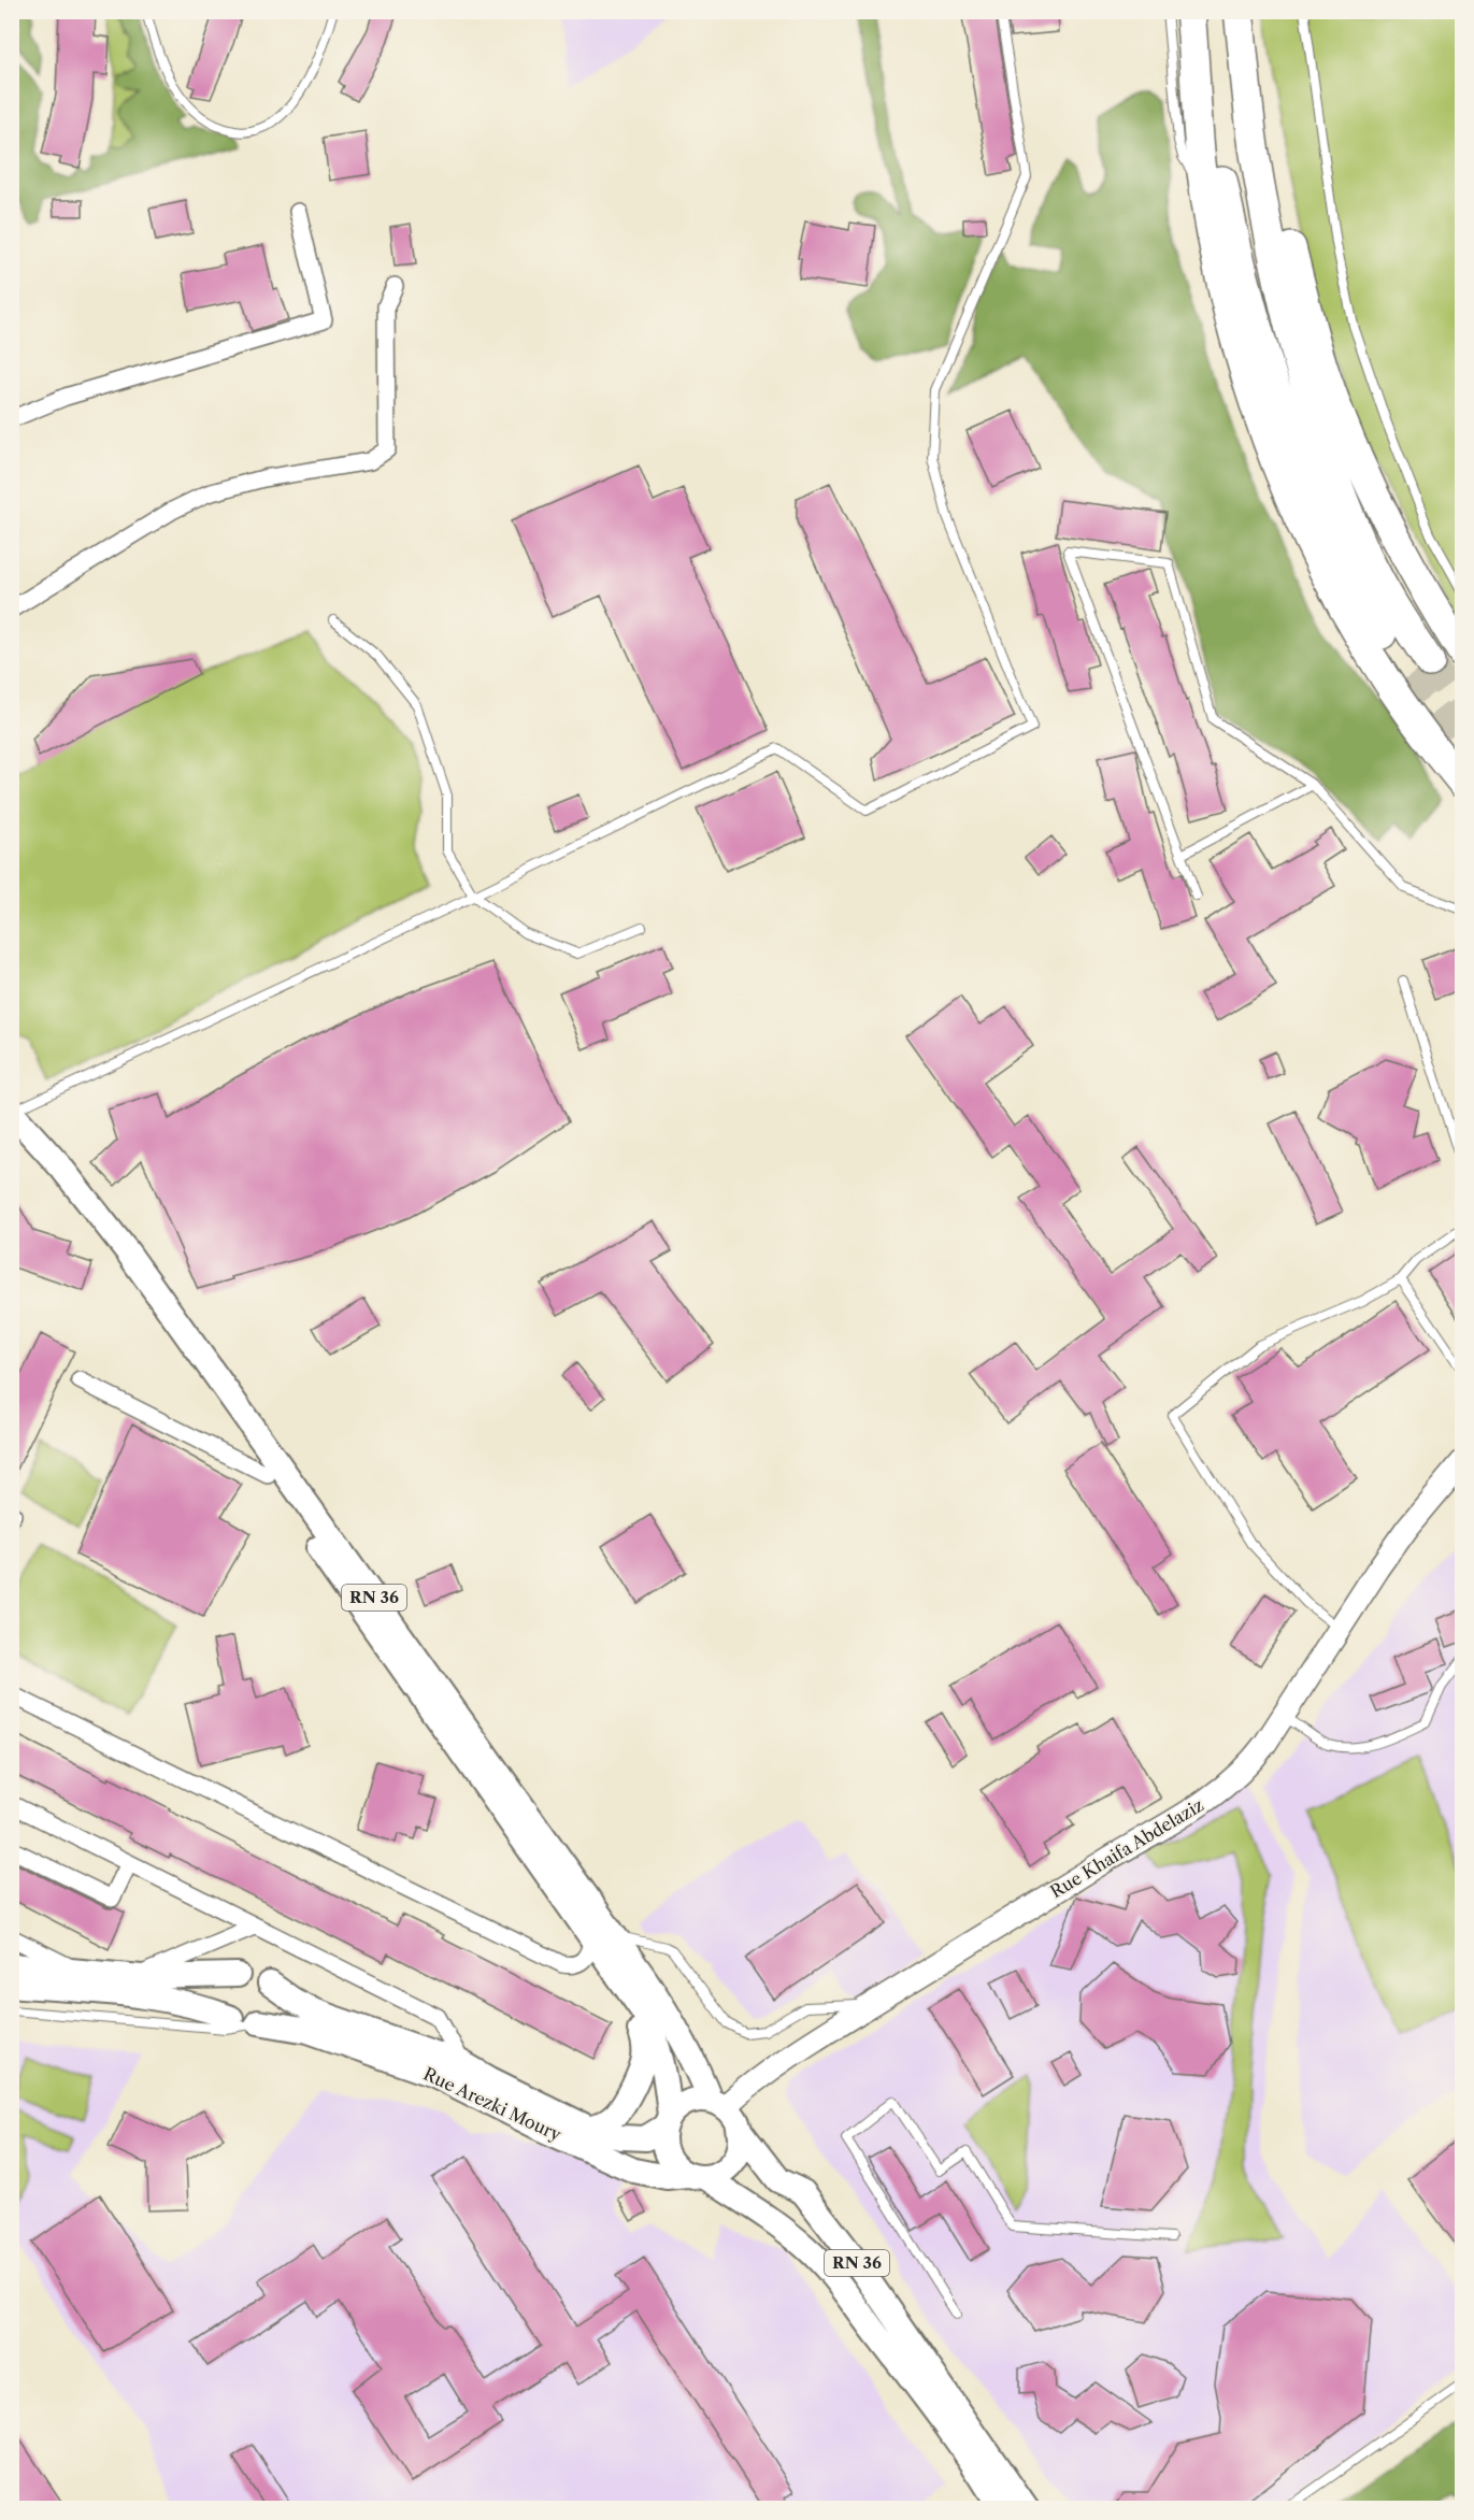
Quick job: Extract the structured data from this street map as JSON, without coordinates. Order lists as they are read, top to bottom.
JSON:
{
  "streets": {
    "main road": ["RN 36", "Rue Arezki Moury"],
    "street": ["Rue Khaifa Abdelaziz"]
  },
  "crossings": [
    ["RN 36", "Rue Khaifa Abdelaziz"],
    ["RN 36", "Rue Arezki Moury"],
    ["Rue Khaifa Abdelaziz", "Rue Arezki Moury"]
  ]
}
